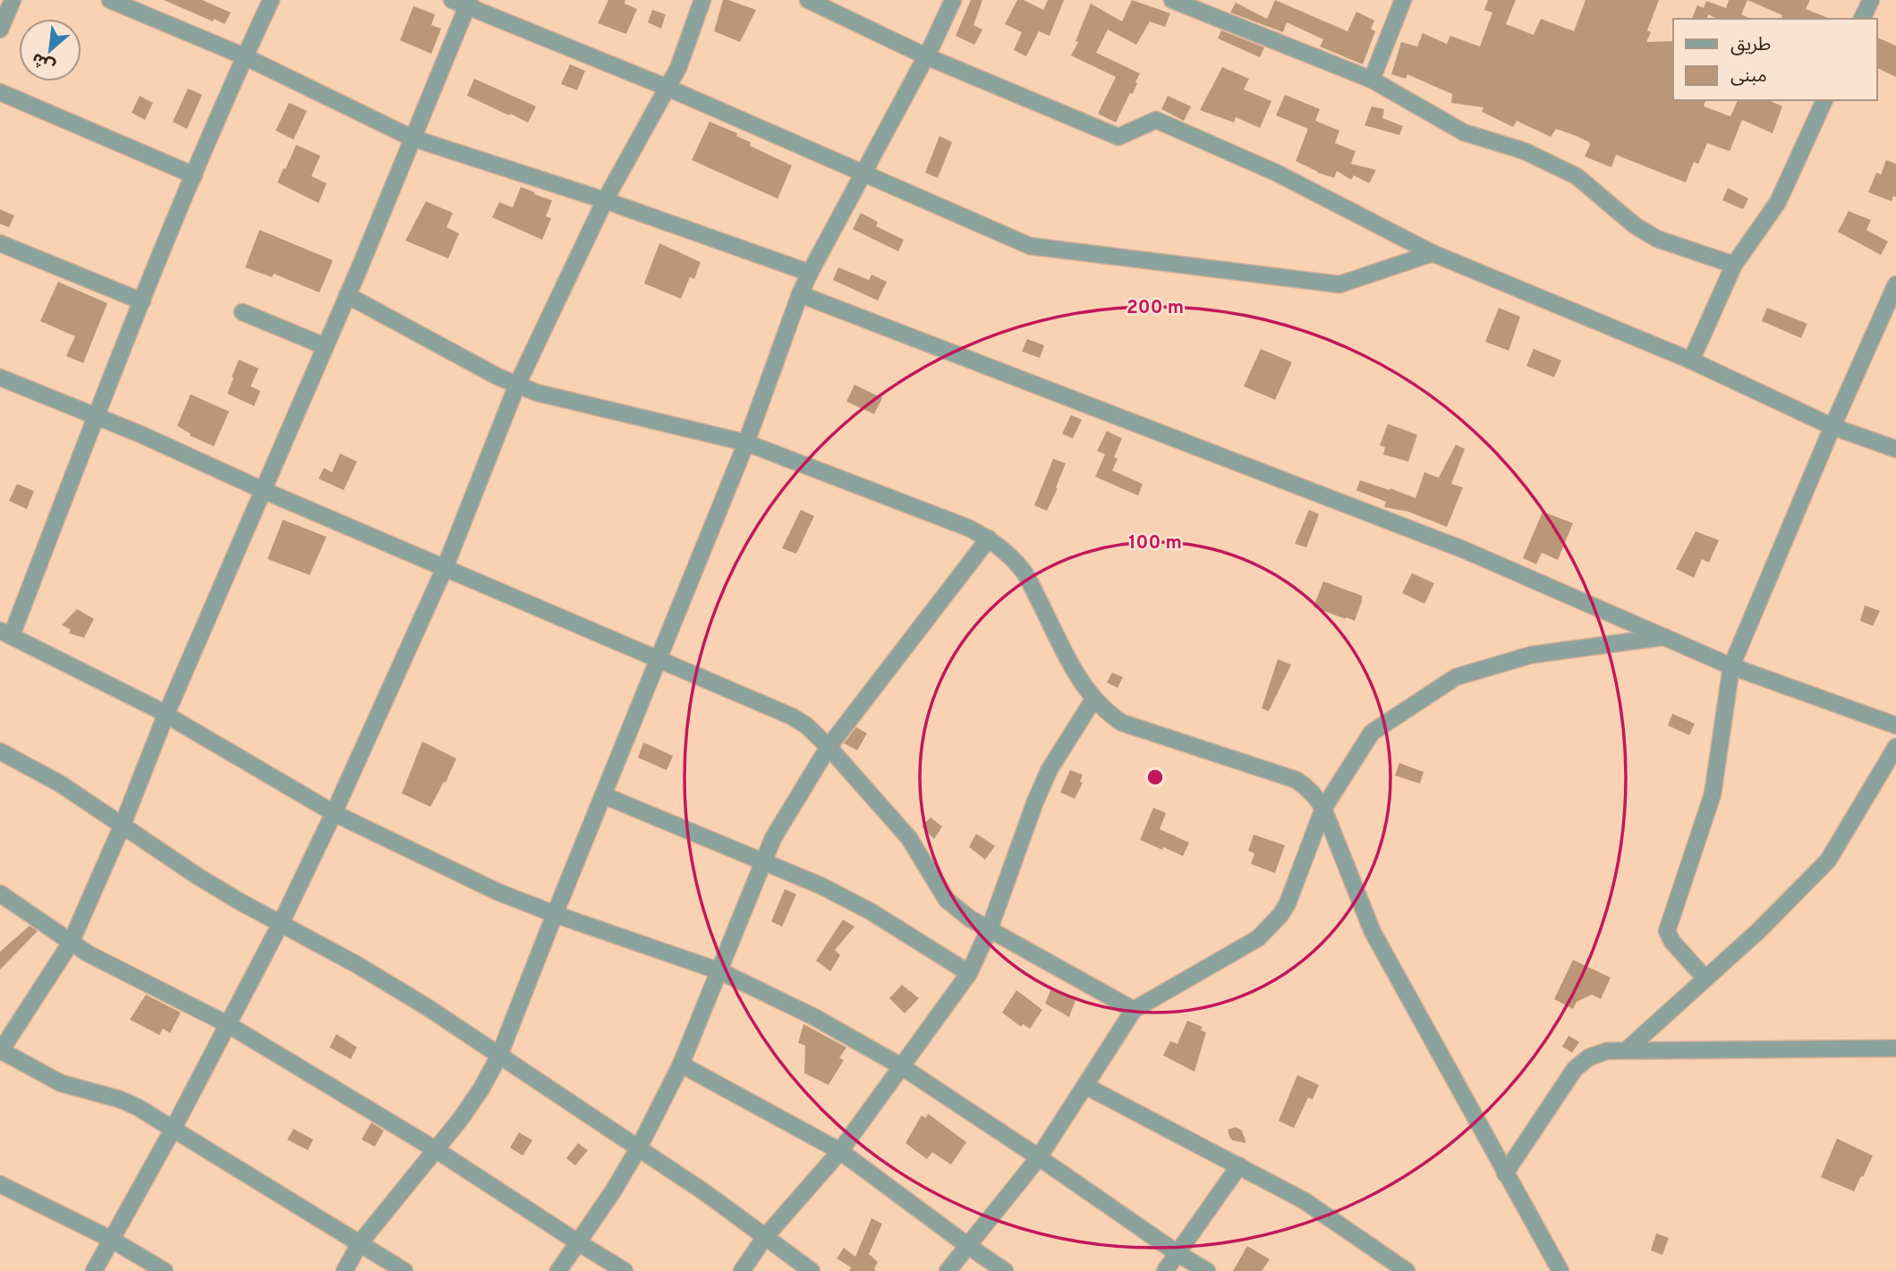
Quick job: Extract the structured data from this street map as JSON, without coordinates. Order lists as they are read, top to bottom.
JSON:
{
  "legend": ["طريق", "مبنى"],
  "north": "bottom left",
  "rings": ["200 m", "100 m"]
}
